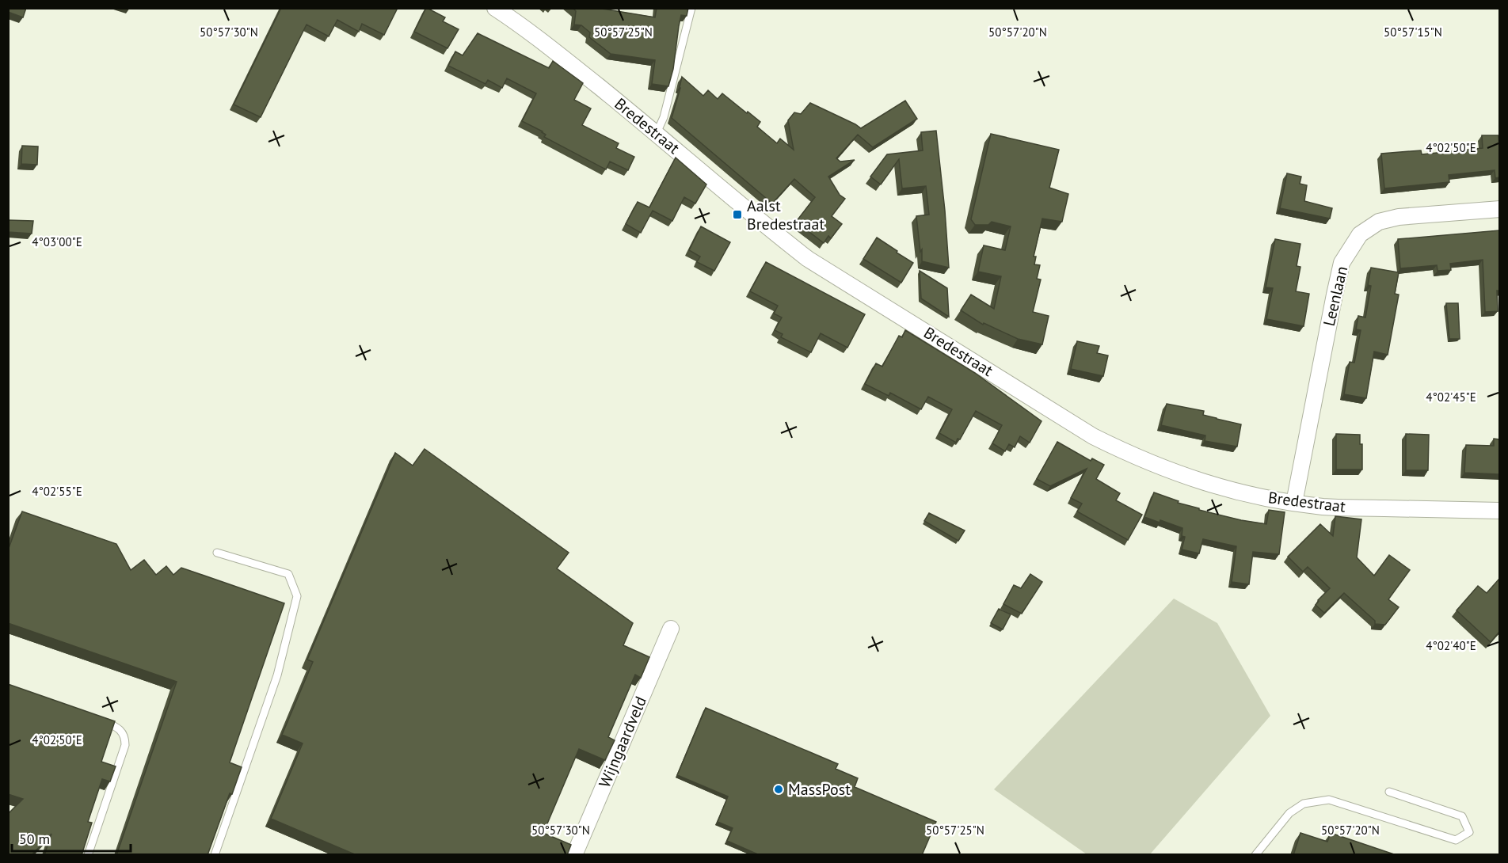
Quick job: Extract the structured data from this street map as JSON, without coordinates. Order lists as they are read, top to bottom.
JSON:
{
  "streets": {
    "street": ["Bredestraat", "Leenlaan", "Wijngaardveld"]
  },
  "crossings": [
    ["Bredestraat", "Leenlaan"]
  ],
  "places": {
    "transit": ["Aalst Bredestraat"],
    "other": ["MassPost"]
  },
  "scale_bar": "50 m",
  "coordinates": [
    "50°57'15\"N",
    "50°57'30\"N",
    "50°57'25\"N",
    "50°57'20\"N",
    "4°02'50\"E",
    "4°03'00\"E",
    "4°02'45\"E",
    "4°02'55\"E",
    "4°02'40\"E"
  ]
}
